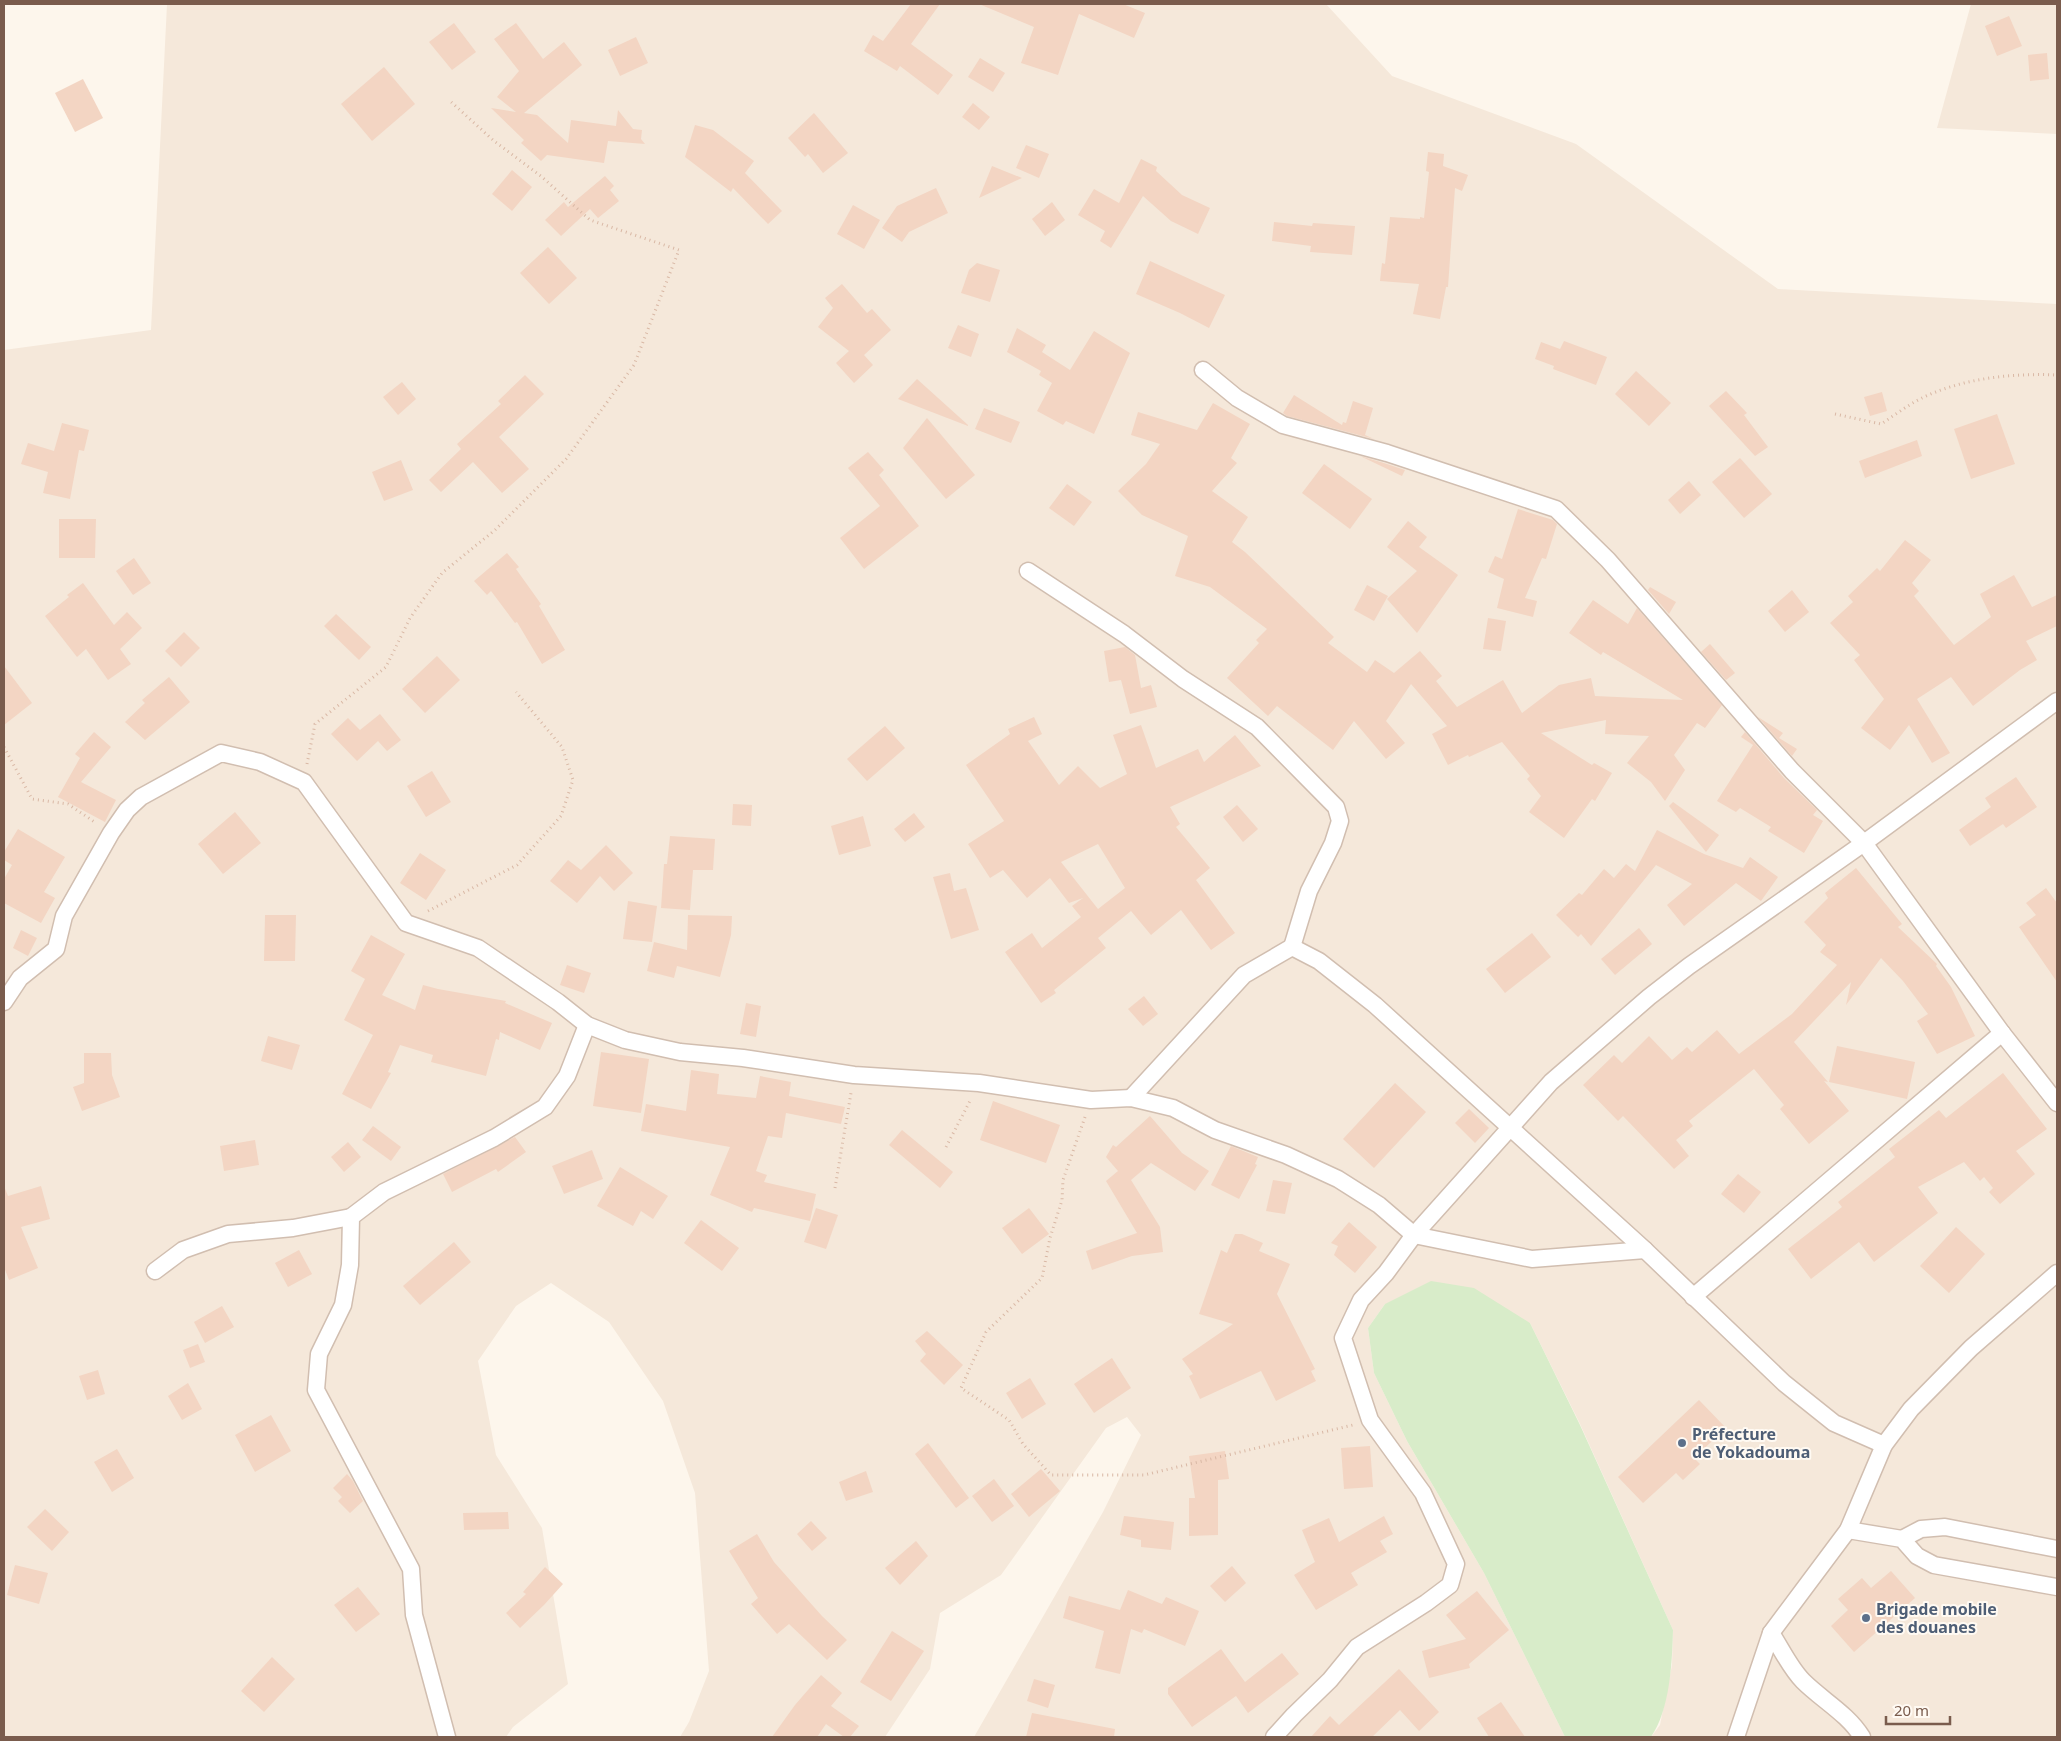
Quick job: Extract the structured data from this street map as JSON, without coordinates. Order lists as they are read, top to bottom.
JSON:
{
  "places": ["Préfecture de Yokadouma", "Brigade mobile des douanes"],
  "scale_bar": "20 m"
}
